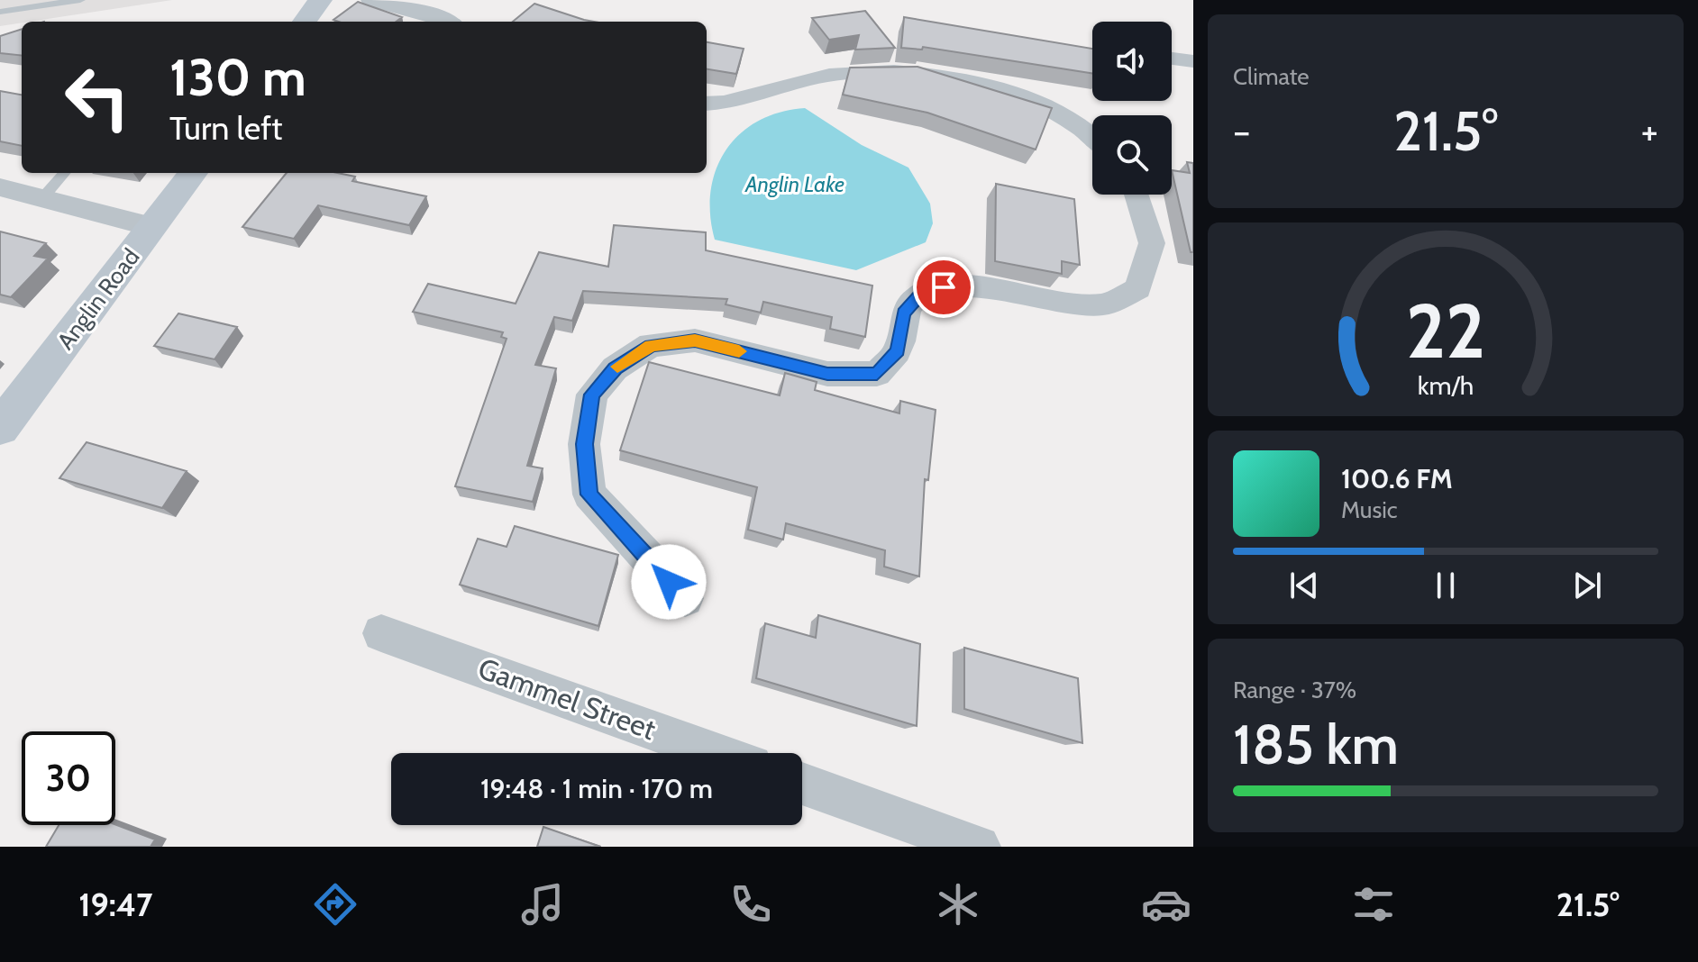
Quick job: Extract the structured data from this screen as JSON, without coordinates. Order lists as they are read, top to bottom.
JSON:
{
  "streets": {
    "street": ["Anglin Road", "Gammel Street"]
  },
  "water": ["Anglin Lake"],
  "page": {
    "tile": [
      "Climate",
      ["Range · 37%", "185 km"]
    ],
    "turn": ["130 m", "Turn left"],
    "heat": ["−", "21.5°", "+"],
    "song": ["100.6 FM", "Music"],
    "limit": "30",
    "trip": "19:48 · 1 min · 170 m",
    "tabs": ["19:47", "21.5°"],
    "gauge": ["22", "km/h"]
  }
}
